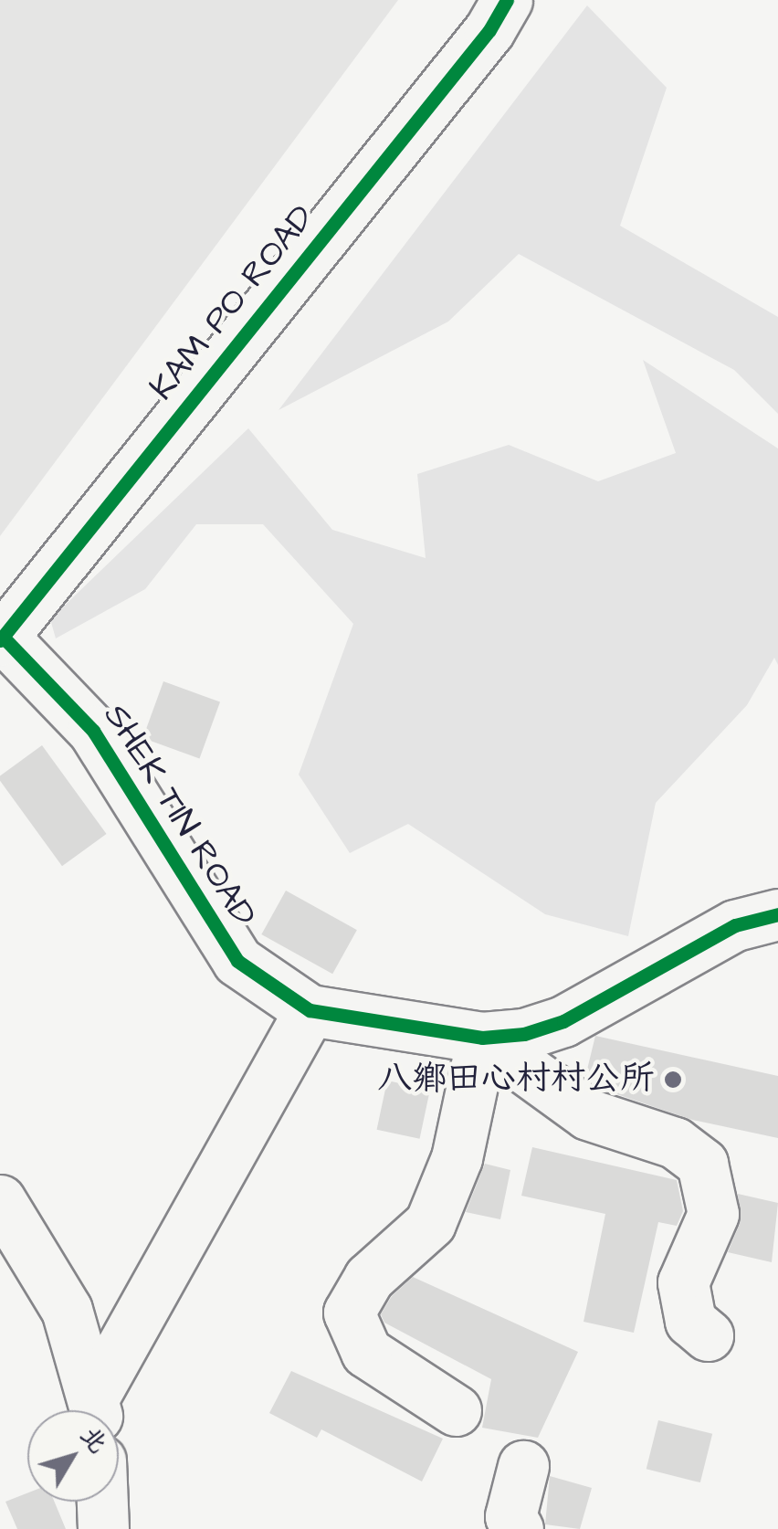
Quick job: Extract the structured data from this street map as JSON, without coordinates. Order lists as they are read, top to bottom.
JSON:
{
  "streets": {
    "street": ["KAM PO ROAD", "SHEK TIN ROAD"]
  },
  "crossings": [
    ["KAM PO ROAD", "SHEK TIN ROAD"]
  ],
  "places": ["八鄉田心村村公所"],
  "north": "top right"
}
